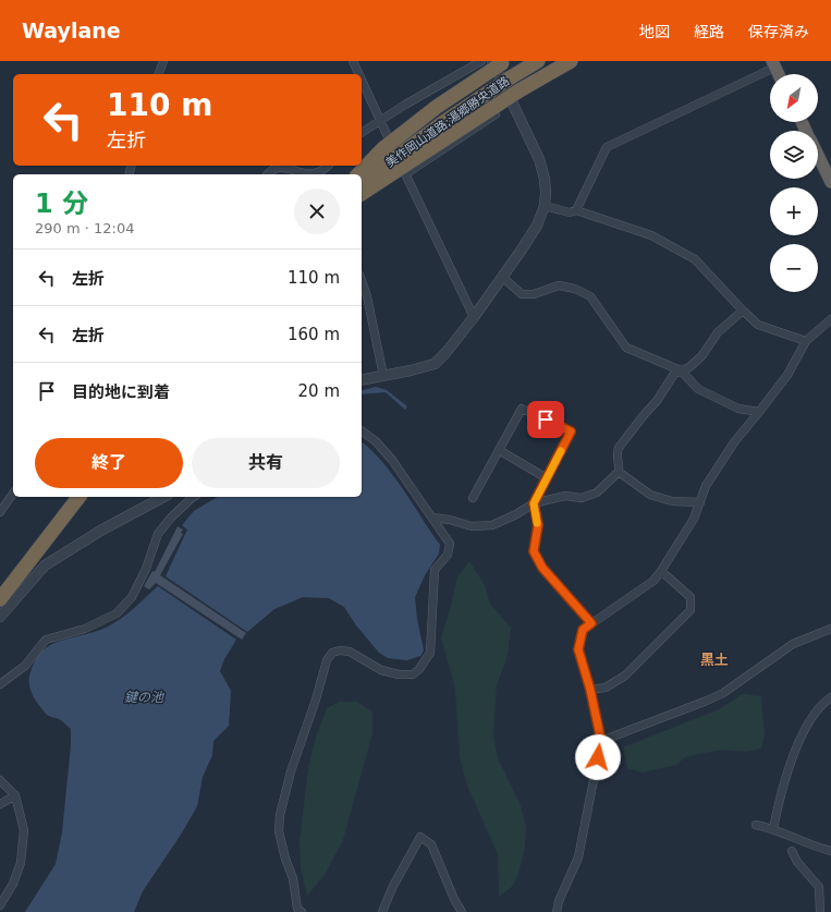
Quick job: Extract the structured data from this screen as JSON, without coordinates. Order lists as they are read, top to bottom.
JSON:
{
  "streets": {
    "highway": ["美作岡山道路;湯郷勝央道路"]
  },
  "districts": ["黒土"],
  "water": ["鍵の池"],
  "north": "bottom left",
  "page": {
    "header": "Waylane",
    "nav": ["地図", "経路", "保存済み"],
    "map_buttons": ["+", "−"],
    "turn": ["110 m", "左折"],
    "heading": ["1 分", "290 m · 12:04"],
    "list": [
      {
        "name": "左折",
        "value": "110 m"
      },
      {
        "name": "左折",
        "value": "160 m"
      },
      {
        "name": "目的地に到着",
        "value": "20 m"
      }
    ],
    "buttons": ["終了", "共有"]
  }
}
